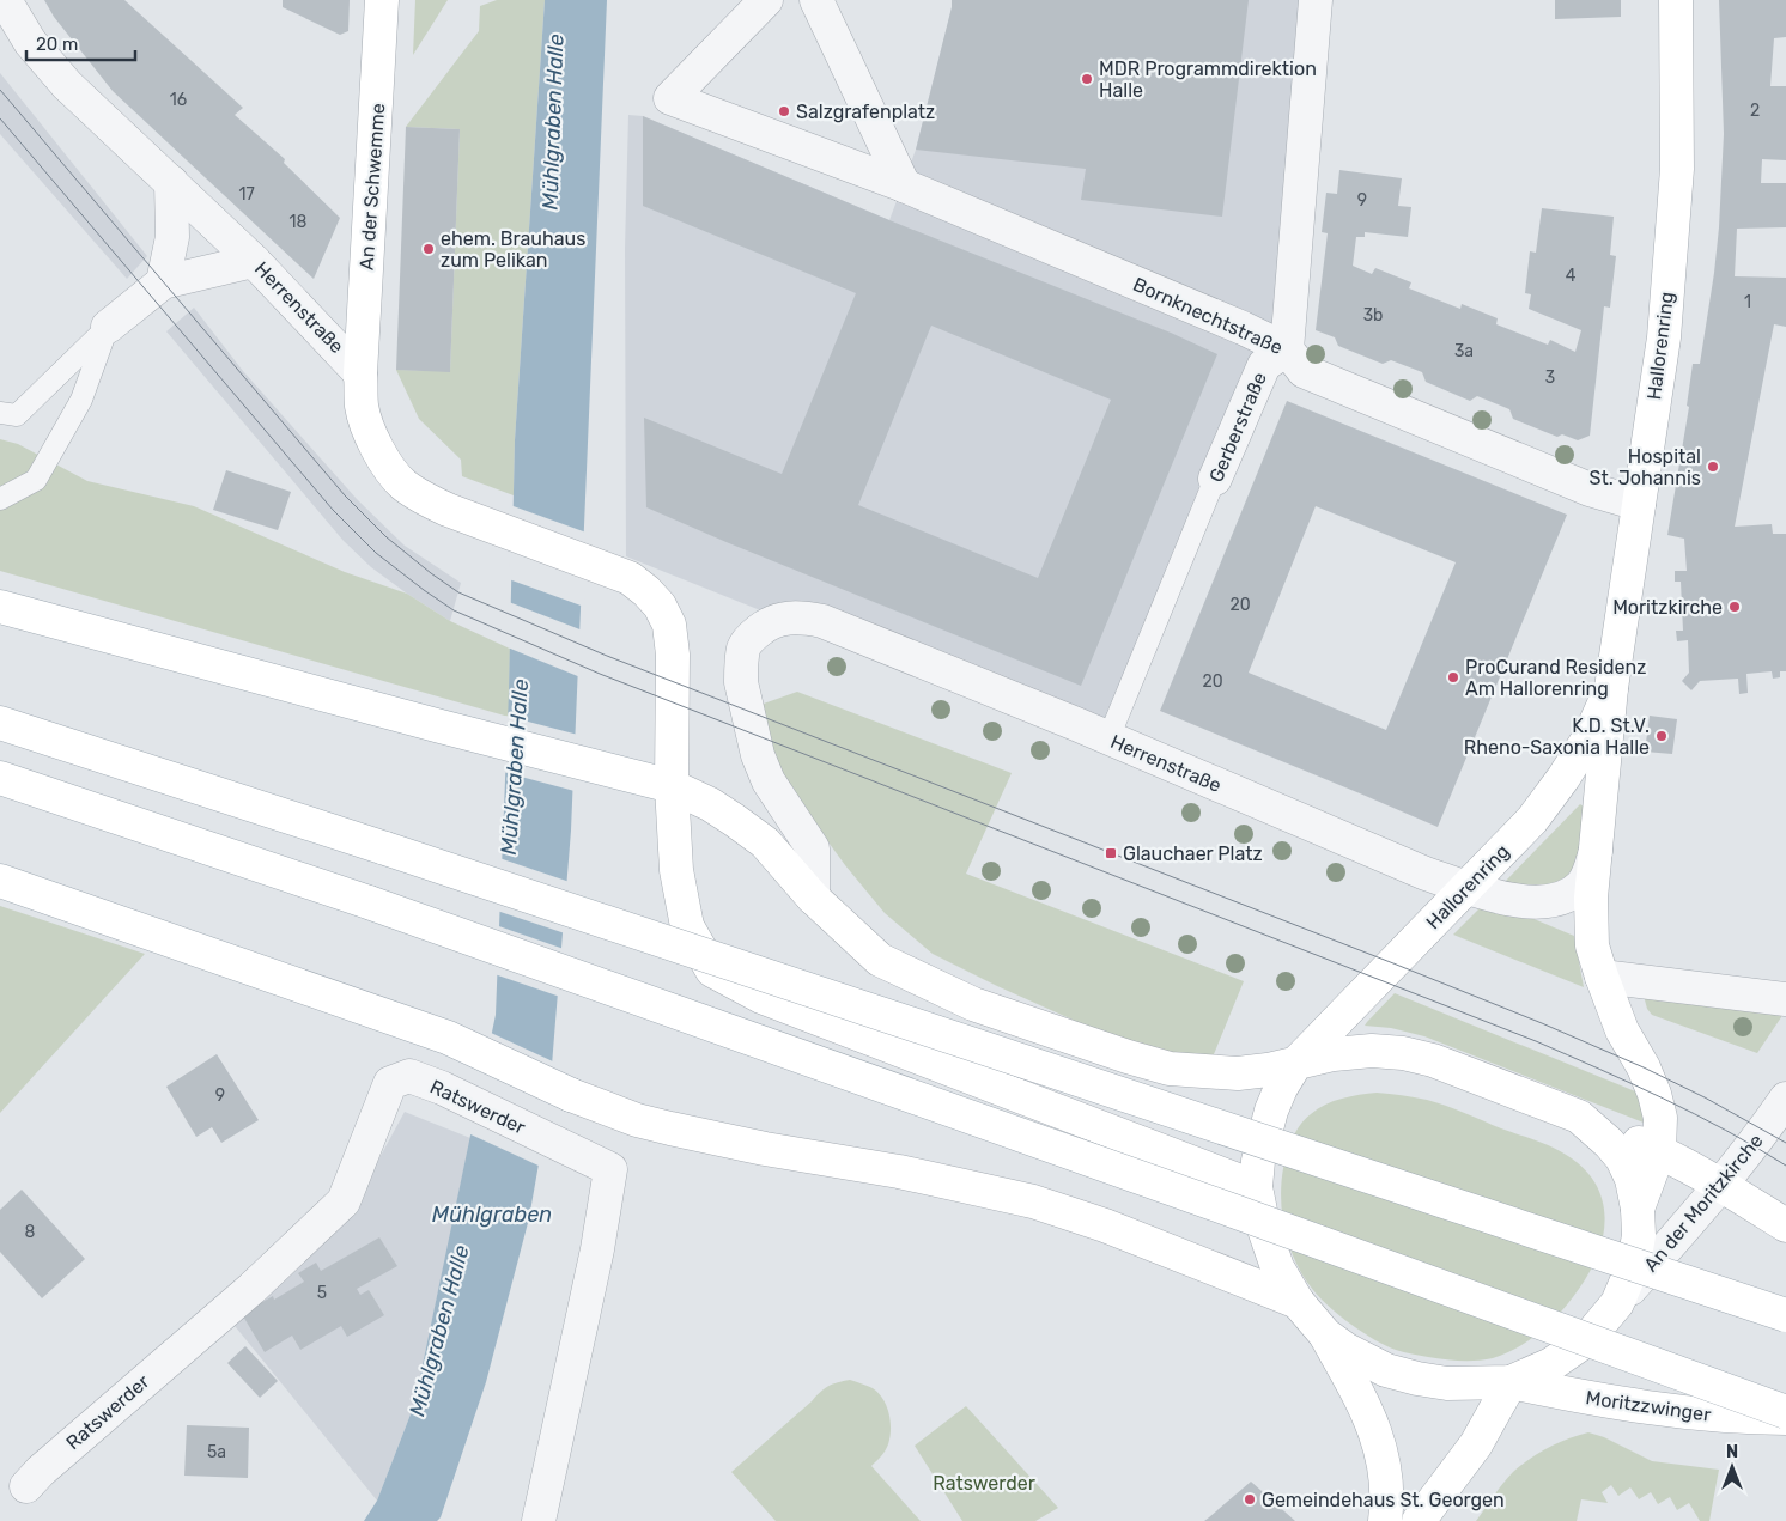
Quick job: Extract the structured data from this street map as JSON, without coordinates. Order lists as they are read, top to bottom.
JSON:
{
  "streets": {
    "street": [
      "An der Schwemme",
      "Herrenstraße",
      "Bornknechtstraße",
      "Hallorenring",
      "Gerberstraße",
      "Ratswerder",
      "An der Moritzkirche",
      "Moritzzwinger"
    ]
  },
  "crossings": [
    ["An der Schwemme", "Herrenstraße"],
    ["Herrenstraße", "Hallorenring"],
    ["Herrenstraße", "Gerberstraße"],
    ["Bornknechtstraße", "Hallorenring"],
    ["Bornknechtstraße", "Gerberstraße"]
  ],
  "water": ["Mühlgraben Halle", "Mühlgraben"],
  "parks": ["Ratswerder"],
  "places": {
    "other": [
      "MDR Programmdirektion Halle",
      "Salzgrafenplatz",
      "ehem. Brauhaus zum Pelikan",
      "Hospital St. Johannis",
      "Moritzkirche",
      "ProCurand Residenz Am Hallorenring",
      "K.D. St.V. Rheno-Saxonia Halle",
      "Gemeindehaus St. Georgen"
    ],
    "transit": ["Glauchaer Platz"]
  },
  "house_numbers": [
    "16",
    "2",
    "17",
    "9",
    "18",
    "4",
    "1",
    "3b",
    "3a",
    "3",
    "20",
    "20",
    "9",
    "8",
    "5",
    "5a"
  ],
  "scale_bar": "20 m",
  "north": "top"
}
